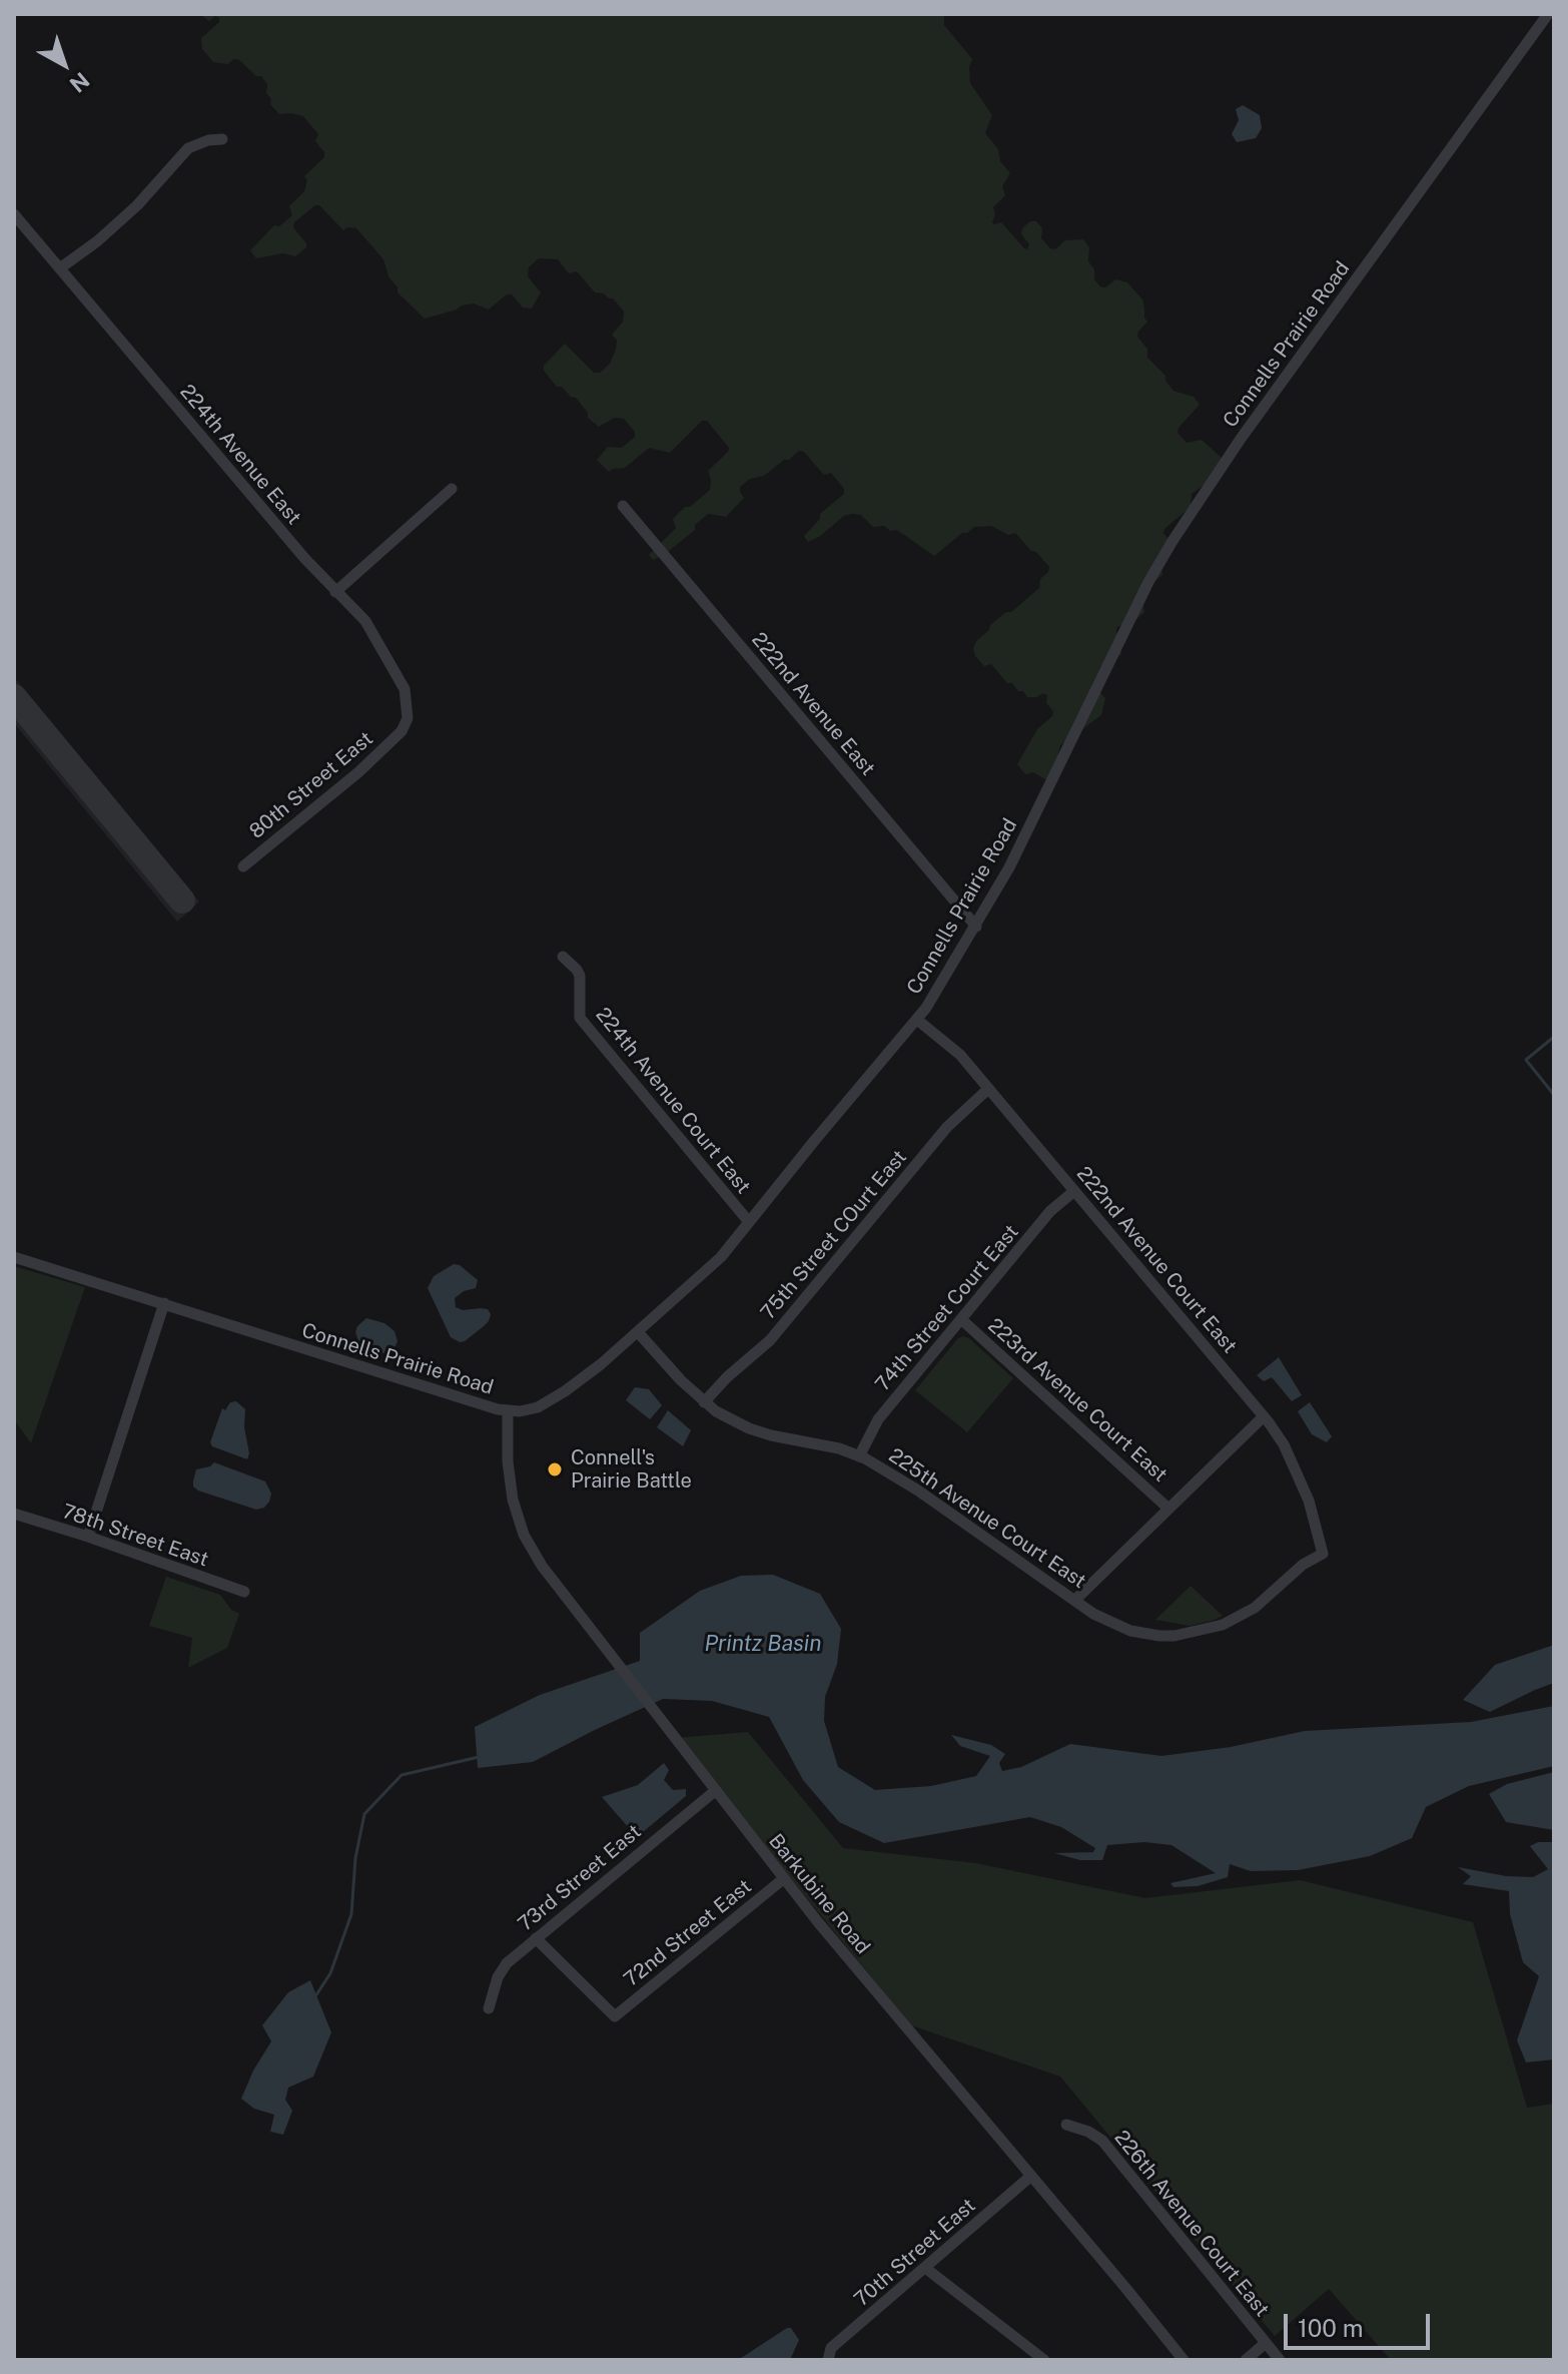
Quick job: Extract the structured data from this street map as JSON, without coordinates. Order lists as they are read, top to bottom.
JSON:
{
  "streets": {
    "street": [
      "Connells Prairie Road",
      "224th Avenue East",
      "222nd Avenue East",
      "80th Street East",
      "224th Avenue Court East",
      "75th Street COurt East",
      "222nd Avenue Court East",
      "74th Street Court East",
      "223rd Avenue Court East",
      "225th Avenue Court East",
      "78th Street East",
      "73rd Street East",
      "Barkubine Road",
      "72nd Street East",
      "226th Avenue Court East",
      "70th Street East"
    ]
  },
  "crossings": [
    ["Connells Prairie Road", "222nd Avenue East"],
    ["Connells Prairie Road", "224th Avenue Court East"],
    ["Connells Prairie Road", "222nd Avenue Court East"],
    ["Connells Prairie Road", "225th Avenue Court East"],
    ["Connells Prairie Road", "Barkubine Road"],
    ["224th Avenue East", "80th Street East"],
    ["75th Street COurt East", "222nd Avenue Court East"],
    ["75th Street COurt East", "225th Avenue Court East"],
    ["222nd Avenue Court East", "74th Street Court East"],
    ["222nd Avenue Court East", "225th Avenue Court East"],
    ["74th Street Court East", "223rd Avenue Court East"],
    ["74th Street Court East", "225th Avenue Court East"],
    ["73rd Street East", "Barkubine Road"],
    ["73rd Street East", "72nd Street East"],
    ["Barkubine Road", "72nd Street East"],
    ["Barkubine Road", "70th Street East"]
  ],
  "water": ["Printz Basin"],
  "places": ["Connell's Prairie Battle"],
  "scale_bar": "100 m",
  "north": "bottom right"
}
